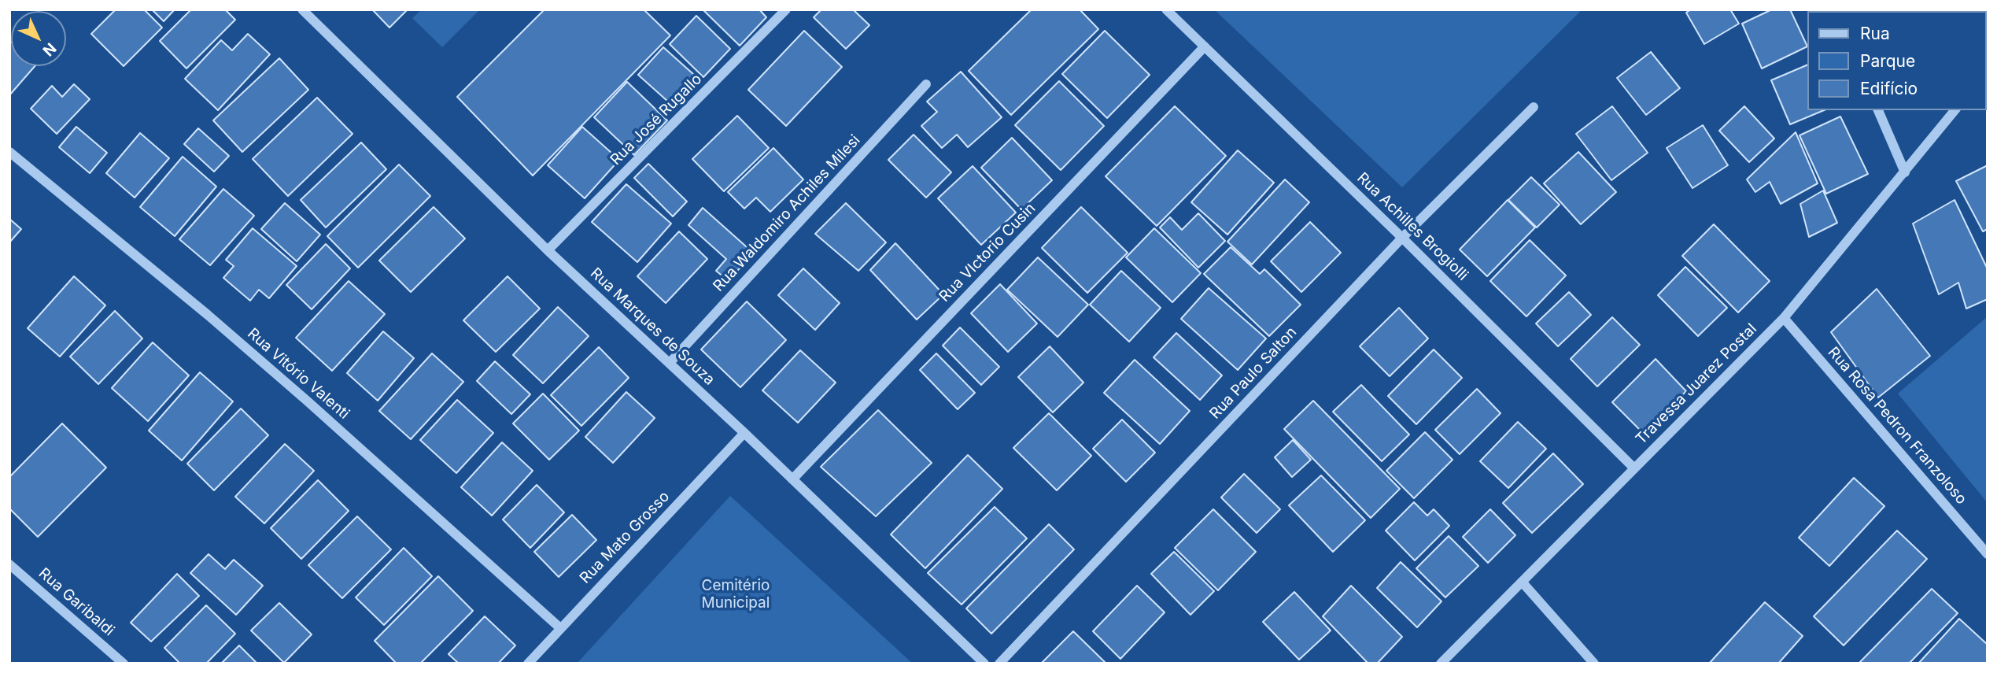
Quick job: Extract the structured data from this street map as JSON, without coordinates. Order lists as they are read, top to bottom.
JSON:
{
  "streets": {
    "street": [
      "Rua José Rugallo",
      "Rua Waldomiro Achiles Milesi",
      "Rua Achilles Brogiolli",
      "Rua VIctorio Cusin",
      "Rua Marques de Souza",
      "Rua Paulo Salton",
      "Rua Vitório Valenti",
      "Travessa Juarez Postal",
      "Rua Rosa Pedron Franzoloso",
      "Rua Mato Grosso",
      "Rua Garibaldi"
    ]
  },
  "crossings": [
    ["Rua José Rugallo", "Rua Marques de Souza"],
    ["Rua Waldomiro Achiles Milesi", "Rua Marques de Souza"],
    ["Rua Achilles Brogiolli", "Rua VIctorio Cusin"],
    ["Rua Achilles Brogiolli", "Rua Paulo Salton"],
    ["Rua Achilles Brogiolli", "Travessa Juarez Postal"],
    ["Rua VIctorio Cusin", "Rua Marques de Souza"],
    ["Rua Marques de Souza", "Rua Mato Grosso"],
    ["Rua Vitório Valenti", "Rua Mato Grosso"],
    ["Travessa Juarez Postal", "Rua Rosa Pedron Franzoloso"]
  ],
  "parks": ["Cemitério Municipal"],
  "legend": ["Rua", "Parque", "Edifício"],
  "north": "bottom right"
}
